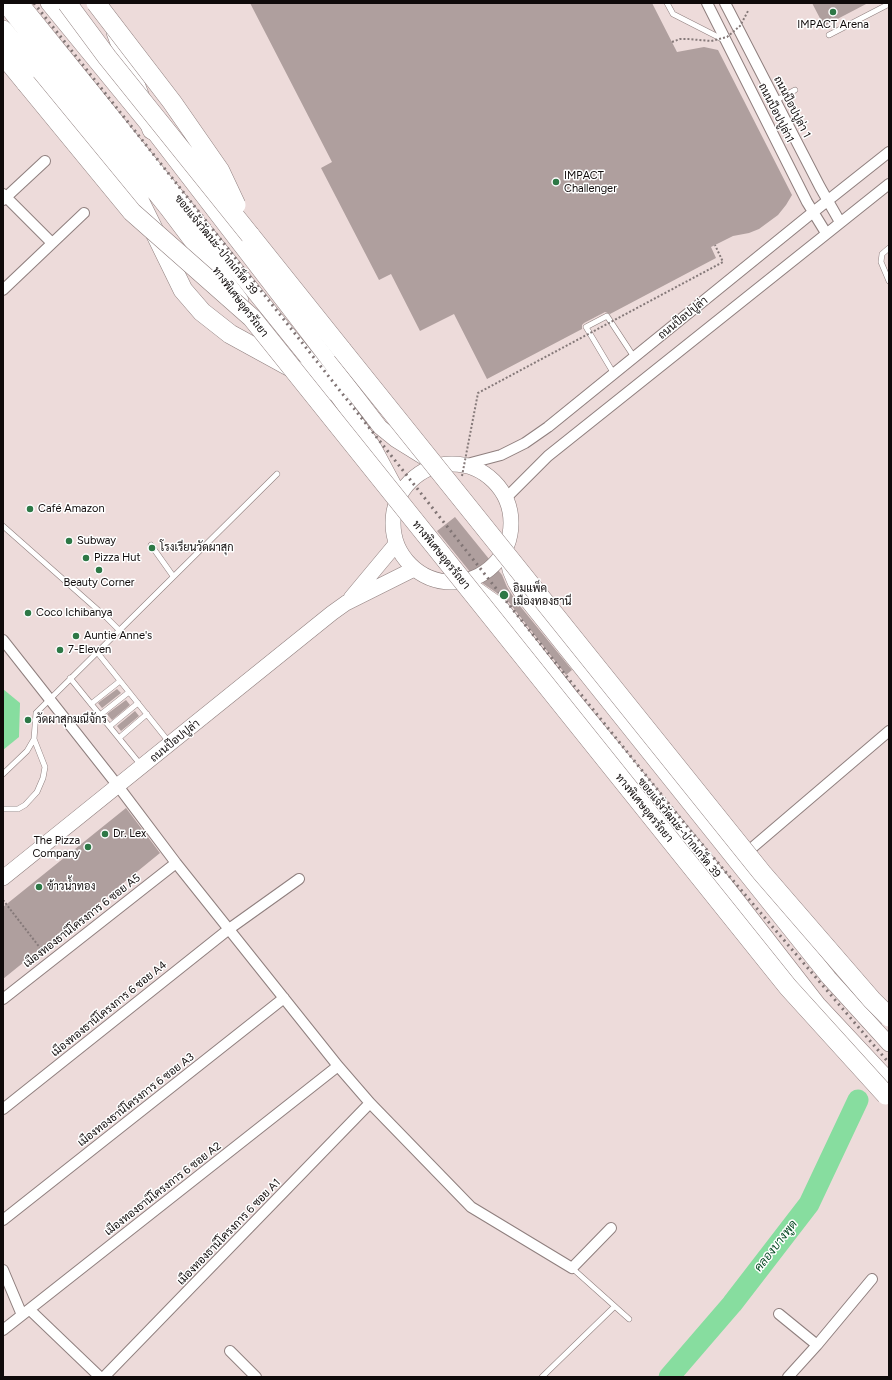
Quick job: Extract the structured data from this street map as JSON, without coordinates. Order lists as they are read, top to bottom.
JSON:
{
  "streets": {
    "highway": ["ทางพิเศษอุดรรัถยา"],
    "main road": ["ซอยแจ้งวัฒนะ-ปากเกร็ด 39", "ถนนป๊อปปูล่า"],
    "street": [
      "ถนนป๊อปปูล่า 1",
      "ถนนป๊อปปูล่า1",
      "เมืองทองธานีโครงการ 6 ซอย A5",
      "เมืองทองธานีโครงการ 6 ซอย A4",
      "เมืองทองธานีโครงการ 6 ซอย A3",
      "เมืองทองธานีโครงการ 6 ซอย A2",
      "เมืองทองธานีโครงการ 6 ซอย A1"
    ]
  },
  "crossings": [
    ["ถนนป๊อปปูล่า 1", "ถนนป๊อปปูล่า"],
    ["ถนนป๊อปปูล่า1", "ถนนป๊อปปูล่า"],
    ["ซอยแจ้งวัฒนะ-ปากเกร็ด 39", "ถนนป๊อปปูล่า"]
  ],
  "water": ["คลองบางพูด"],
  "places": [
    "IMPACT Arena",
    "IMPACT Challenger",
    "Café Amazon",
    "Subway",
    "โรงเรียนวัดผาสุก",
    "Pizza Hut",
    "Beauty Corner",
    "อิมแพ็ค เมืองทองธานี",
    "Coco Ichibanya",
    "Auntie Anne's",
    "7-Eleven",
    "วัดผาสุกมณีจักร",
    "Dr. Lex",
    "The Pizza Company",
    "ข้าวน้ำทอง"
  ]
}
